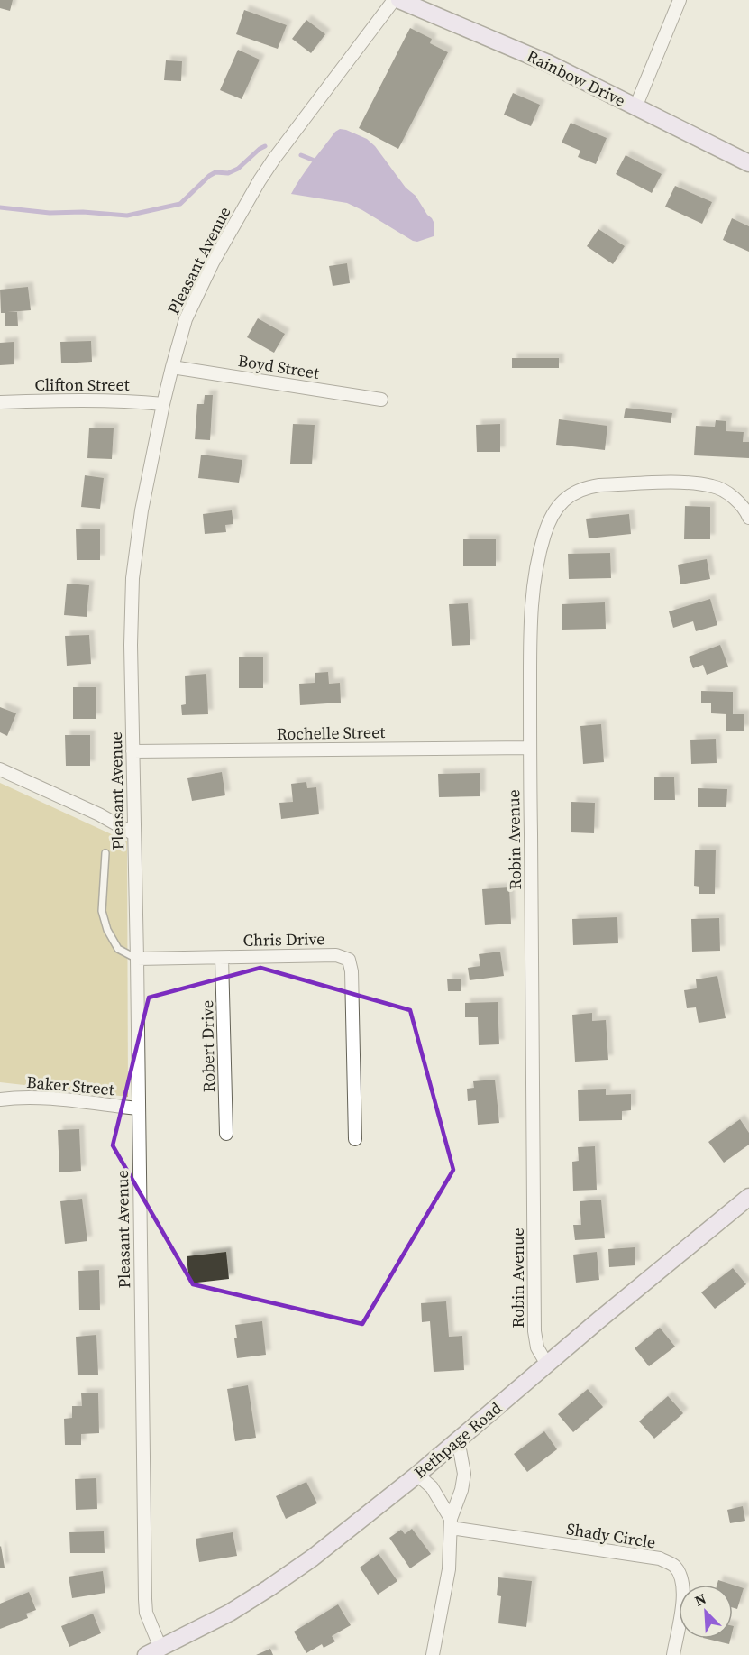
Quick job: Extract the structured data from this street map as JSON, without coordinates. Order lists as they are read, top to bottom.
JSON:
{
  "streets": {
    "street": [
      "Rainbow Drive",
      "Pleasant Avenue",
      "Boyd Street",
      "Clifton Street",
      "Rochelle Street",
      "Robin Avenue",
      "Chris Drive",
      "Robert Drive",
      "Baker Street",
      "Bethpage Road",
      "Shady Circle"
    ]
  },
  "crossings": [
    ["Pleasant Avenue", "Boyd Street"],
    ["Pleasant Avenue", "Clifton Street"],
    ["Pleasant Avenue", "Rochelle Street"],
    ["Pleasant Avenue", "Chris Drive"],
    ["Pleasant Avenue", "Baker Street"],
    ["Pleasant Avenue", "Bethpage Road"],
    ["Rochelle Street", "Robin Avenue"],
    ["Robin Avenue", "Bethpage Road"],
    ["Chris Drive", "Robert Drive"]
  ],
  "north": "top left"
}
